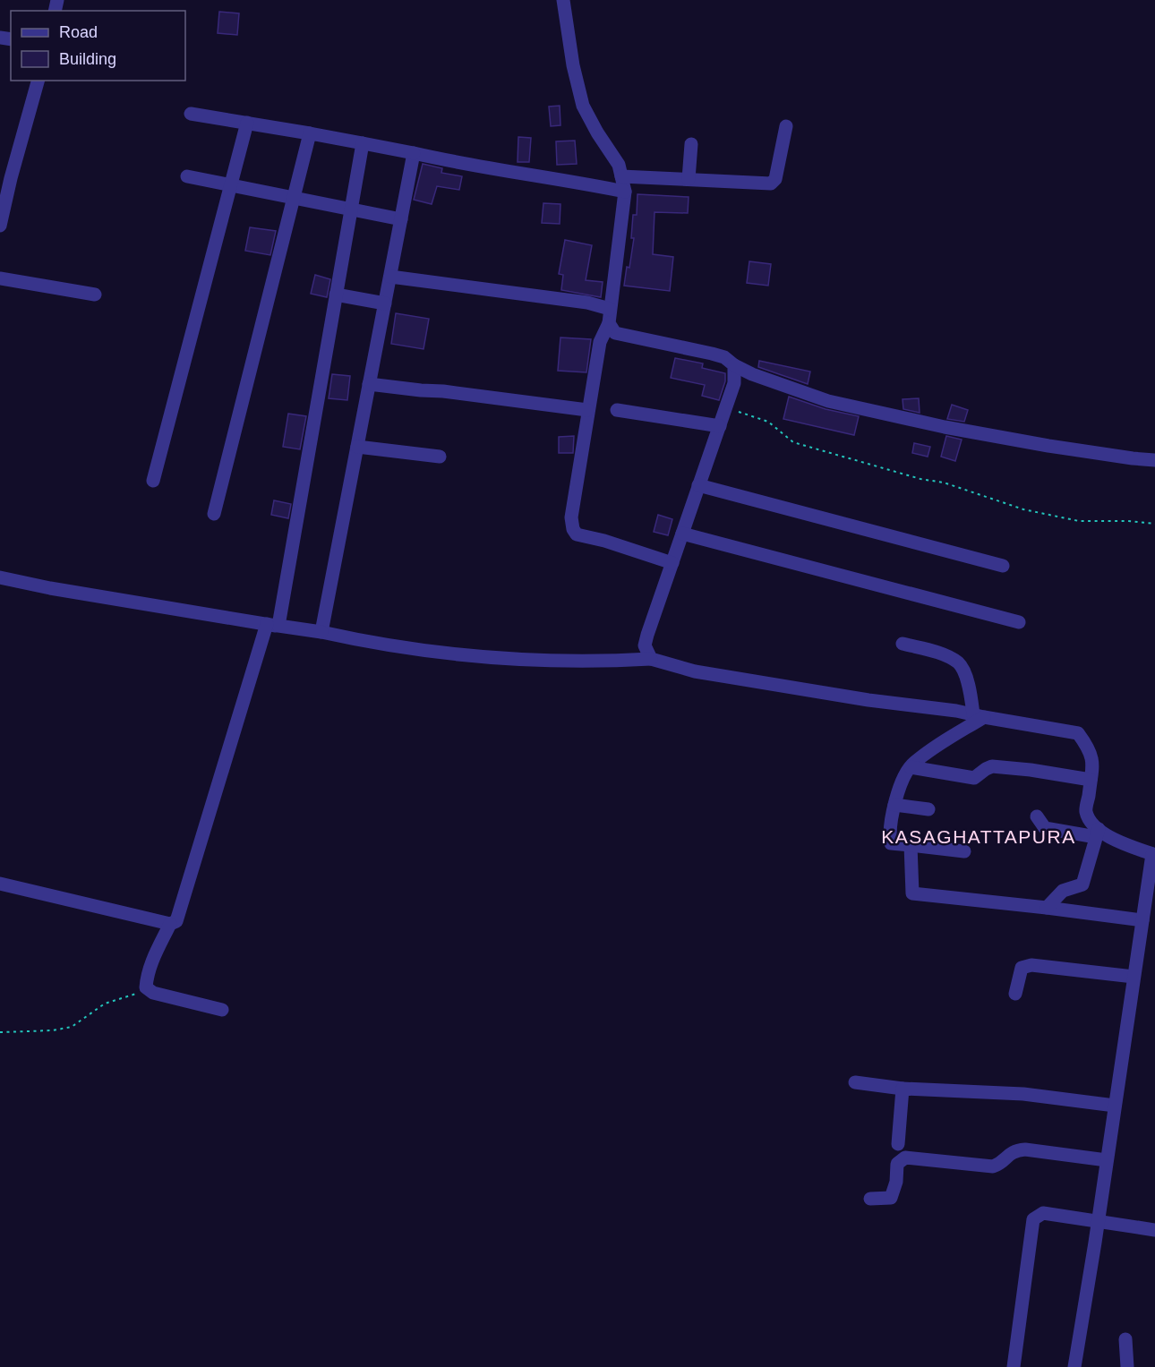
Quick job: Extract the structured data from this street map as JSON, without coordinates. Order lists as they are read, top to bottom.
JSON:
{
  "districts": ["KASAGHATTAPURA"],
  "legend": ["Road", "Building"]
}
